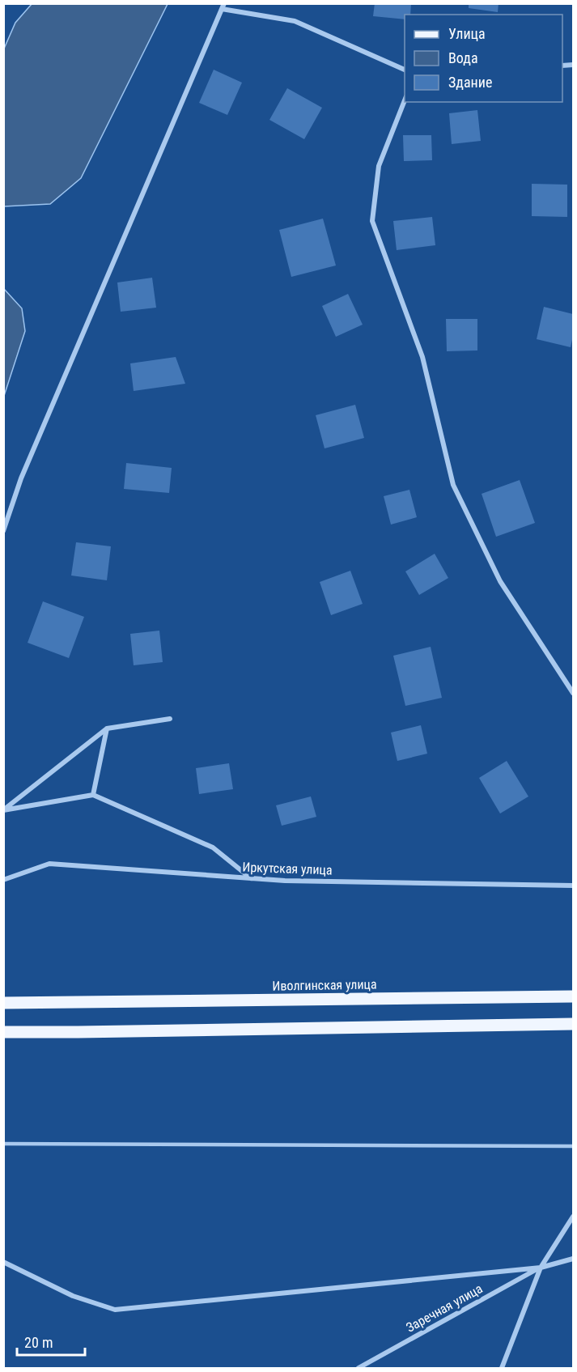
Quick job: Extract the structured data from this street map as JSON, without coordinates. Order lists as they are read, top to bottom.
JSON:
{
  "streets": {
    "main road": ["Иволгинская улица"],
    "street": ["Иркутская улица", "Заречная улица"]
  },
  "legend": ["Улица", "Вода", "Здание"],
  "scale_bar": "20 m"
}
